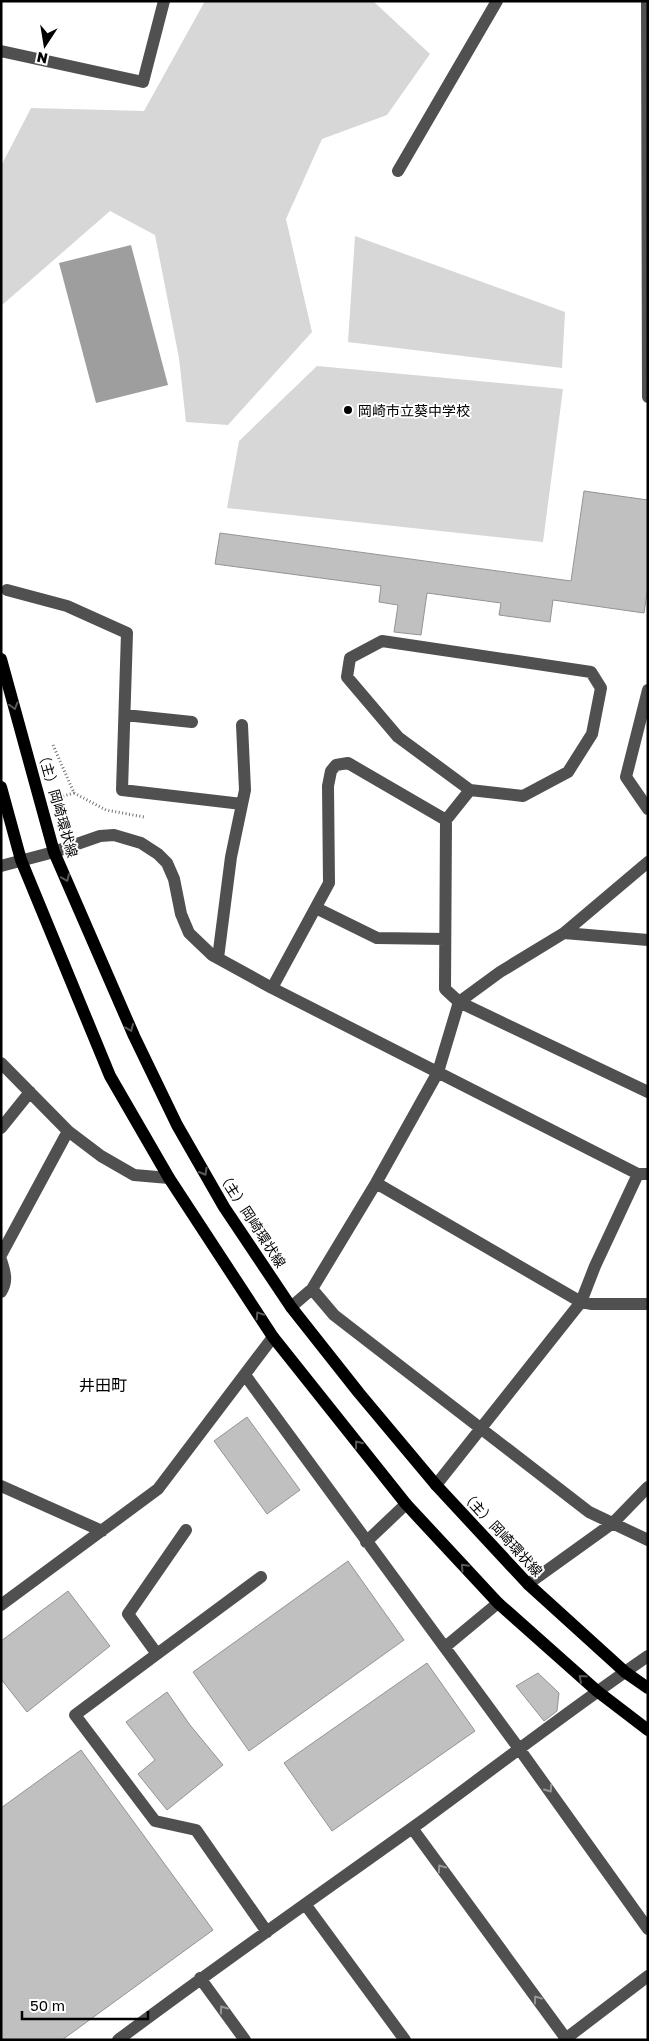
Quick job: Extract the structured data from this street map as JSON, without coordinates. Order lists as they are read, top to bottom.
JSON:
{
  "streets": {
    "main road": ["（主）岡崎環状線"]
  },
  "districts": ["井田町"],
  "places": ["岡崎市立葵中学校"],
  "scale_bar": "50 m",
  "north": "bottom"
}
